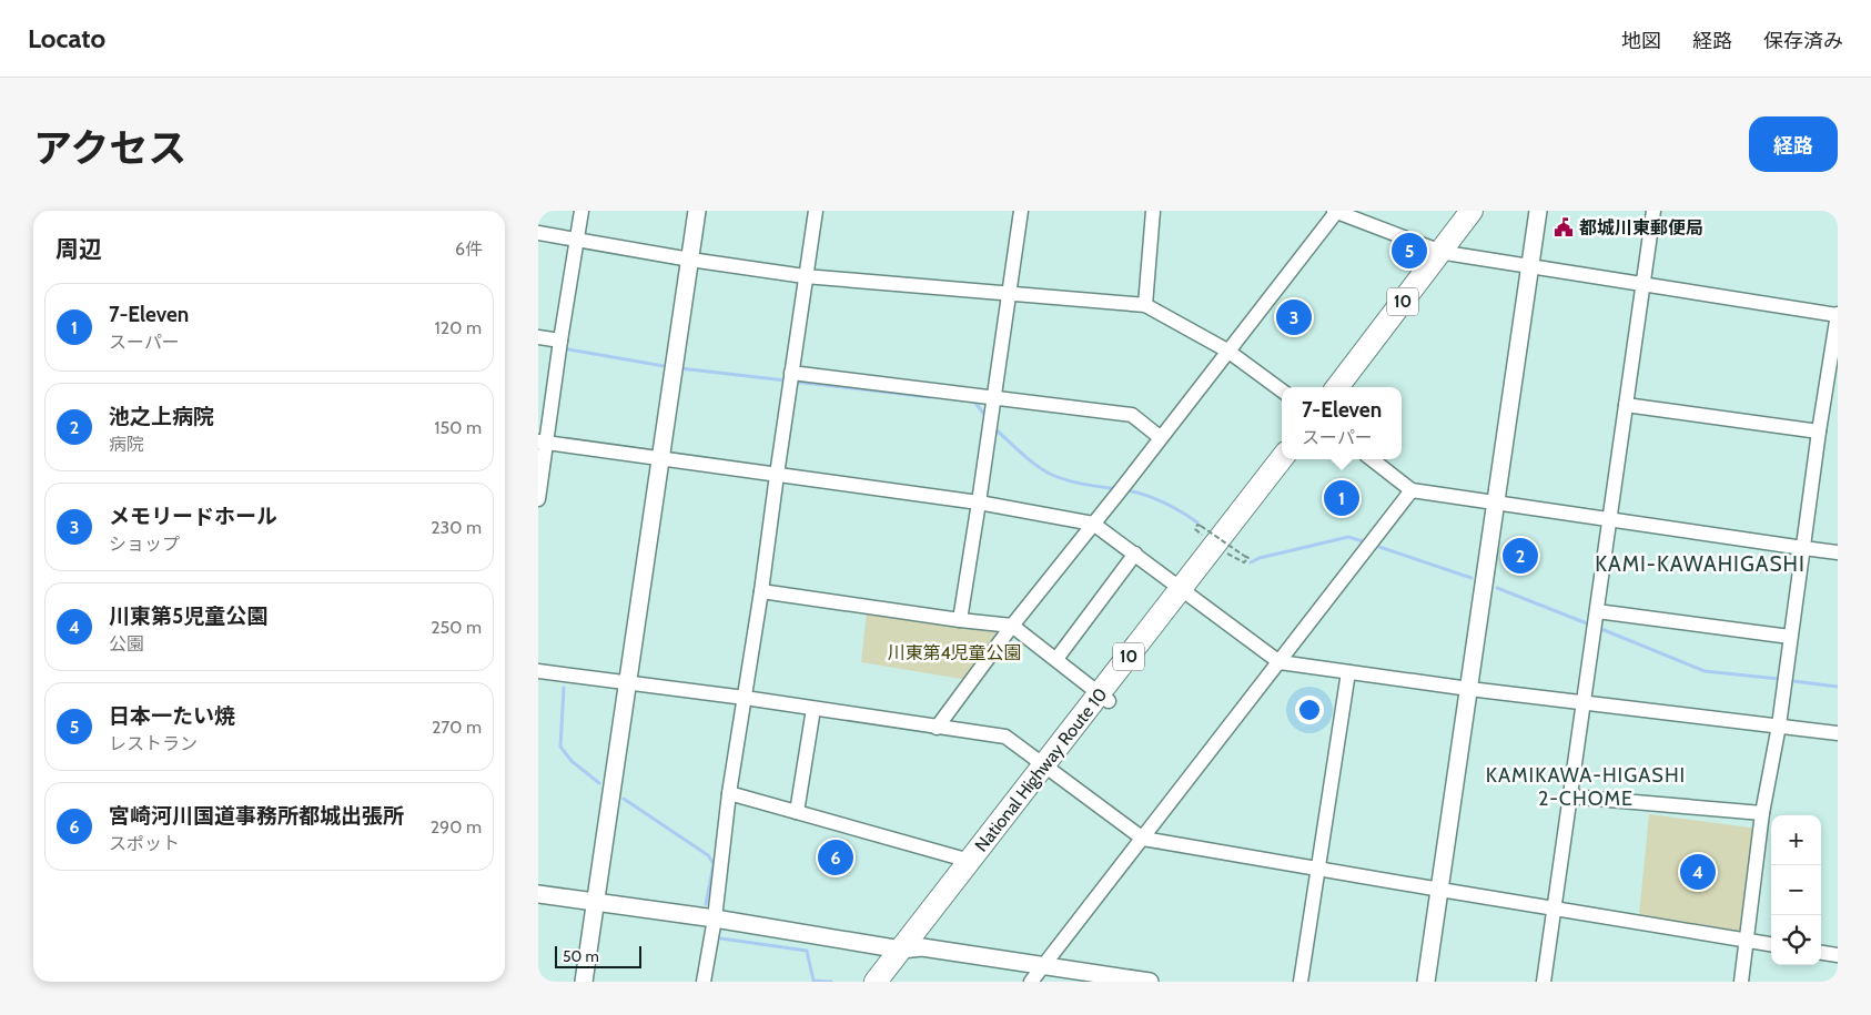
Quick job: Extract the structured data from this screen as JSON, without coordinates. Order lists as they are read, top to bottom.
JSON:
{
  "streets": {
    "highway": ["10", "National Highway Route 10"]
  },
  "districts": ["KAMI-KAWAHIGASHI", "KAMIKAWA-HIGASHI 2-CHOME"],
  "parks": ["川東第4児童公園"],
  "places": {
    "public building": ["都城川東郵便局"]
  },
  "scale_bar": "50 m",
  "page": {
    "header": "Locato",
    "nav": ["地図", "経路", "保存済み"],
    "title": "アクセス",
    "buttons": "経路",
    "heading": ["周辺", "6件"],
    "pins": [
      "5",
      "3",
      "1",
      "2",
      "6",
      "4"
    ],
    "list": [
      {
        "mark": "1",
        "name": "7-Eleven",
        "note": "スーパー",
        "value": "120 m"
      },
      {
        "mark": "2",
        "name": "池之上病院",
        "note": "病院",
        "value": "150 m"
      },
      {
        "mark": "3",
        "name": "メモリードホール",
        "note": "ショップ",
        "value": "230 m"
      },
      {
        "mark": "4",
        "name": "川東第5児童公園",
        "note": "公園",
        "value": "250 m"
      },
      {
        "mark": "5",
        "name": "日本一たい焼",
        "note": "レストラン",
        "value": "270 m"
      },
      {
        "mark": "6",
        "name": "宮崎河川国道事務所都城出張所",
        "note": "スポット",
        "value": "290 m"
      }
    ],
    "popup": ["7-Eleven", "スーパー"],
    "map_buttons": ["+", "−"],
    "scale": "50 m"
  }
}
